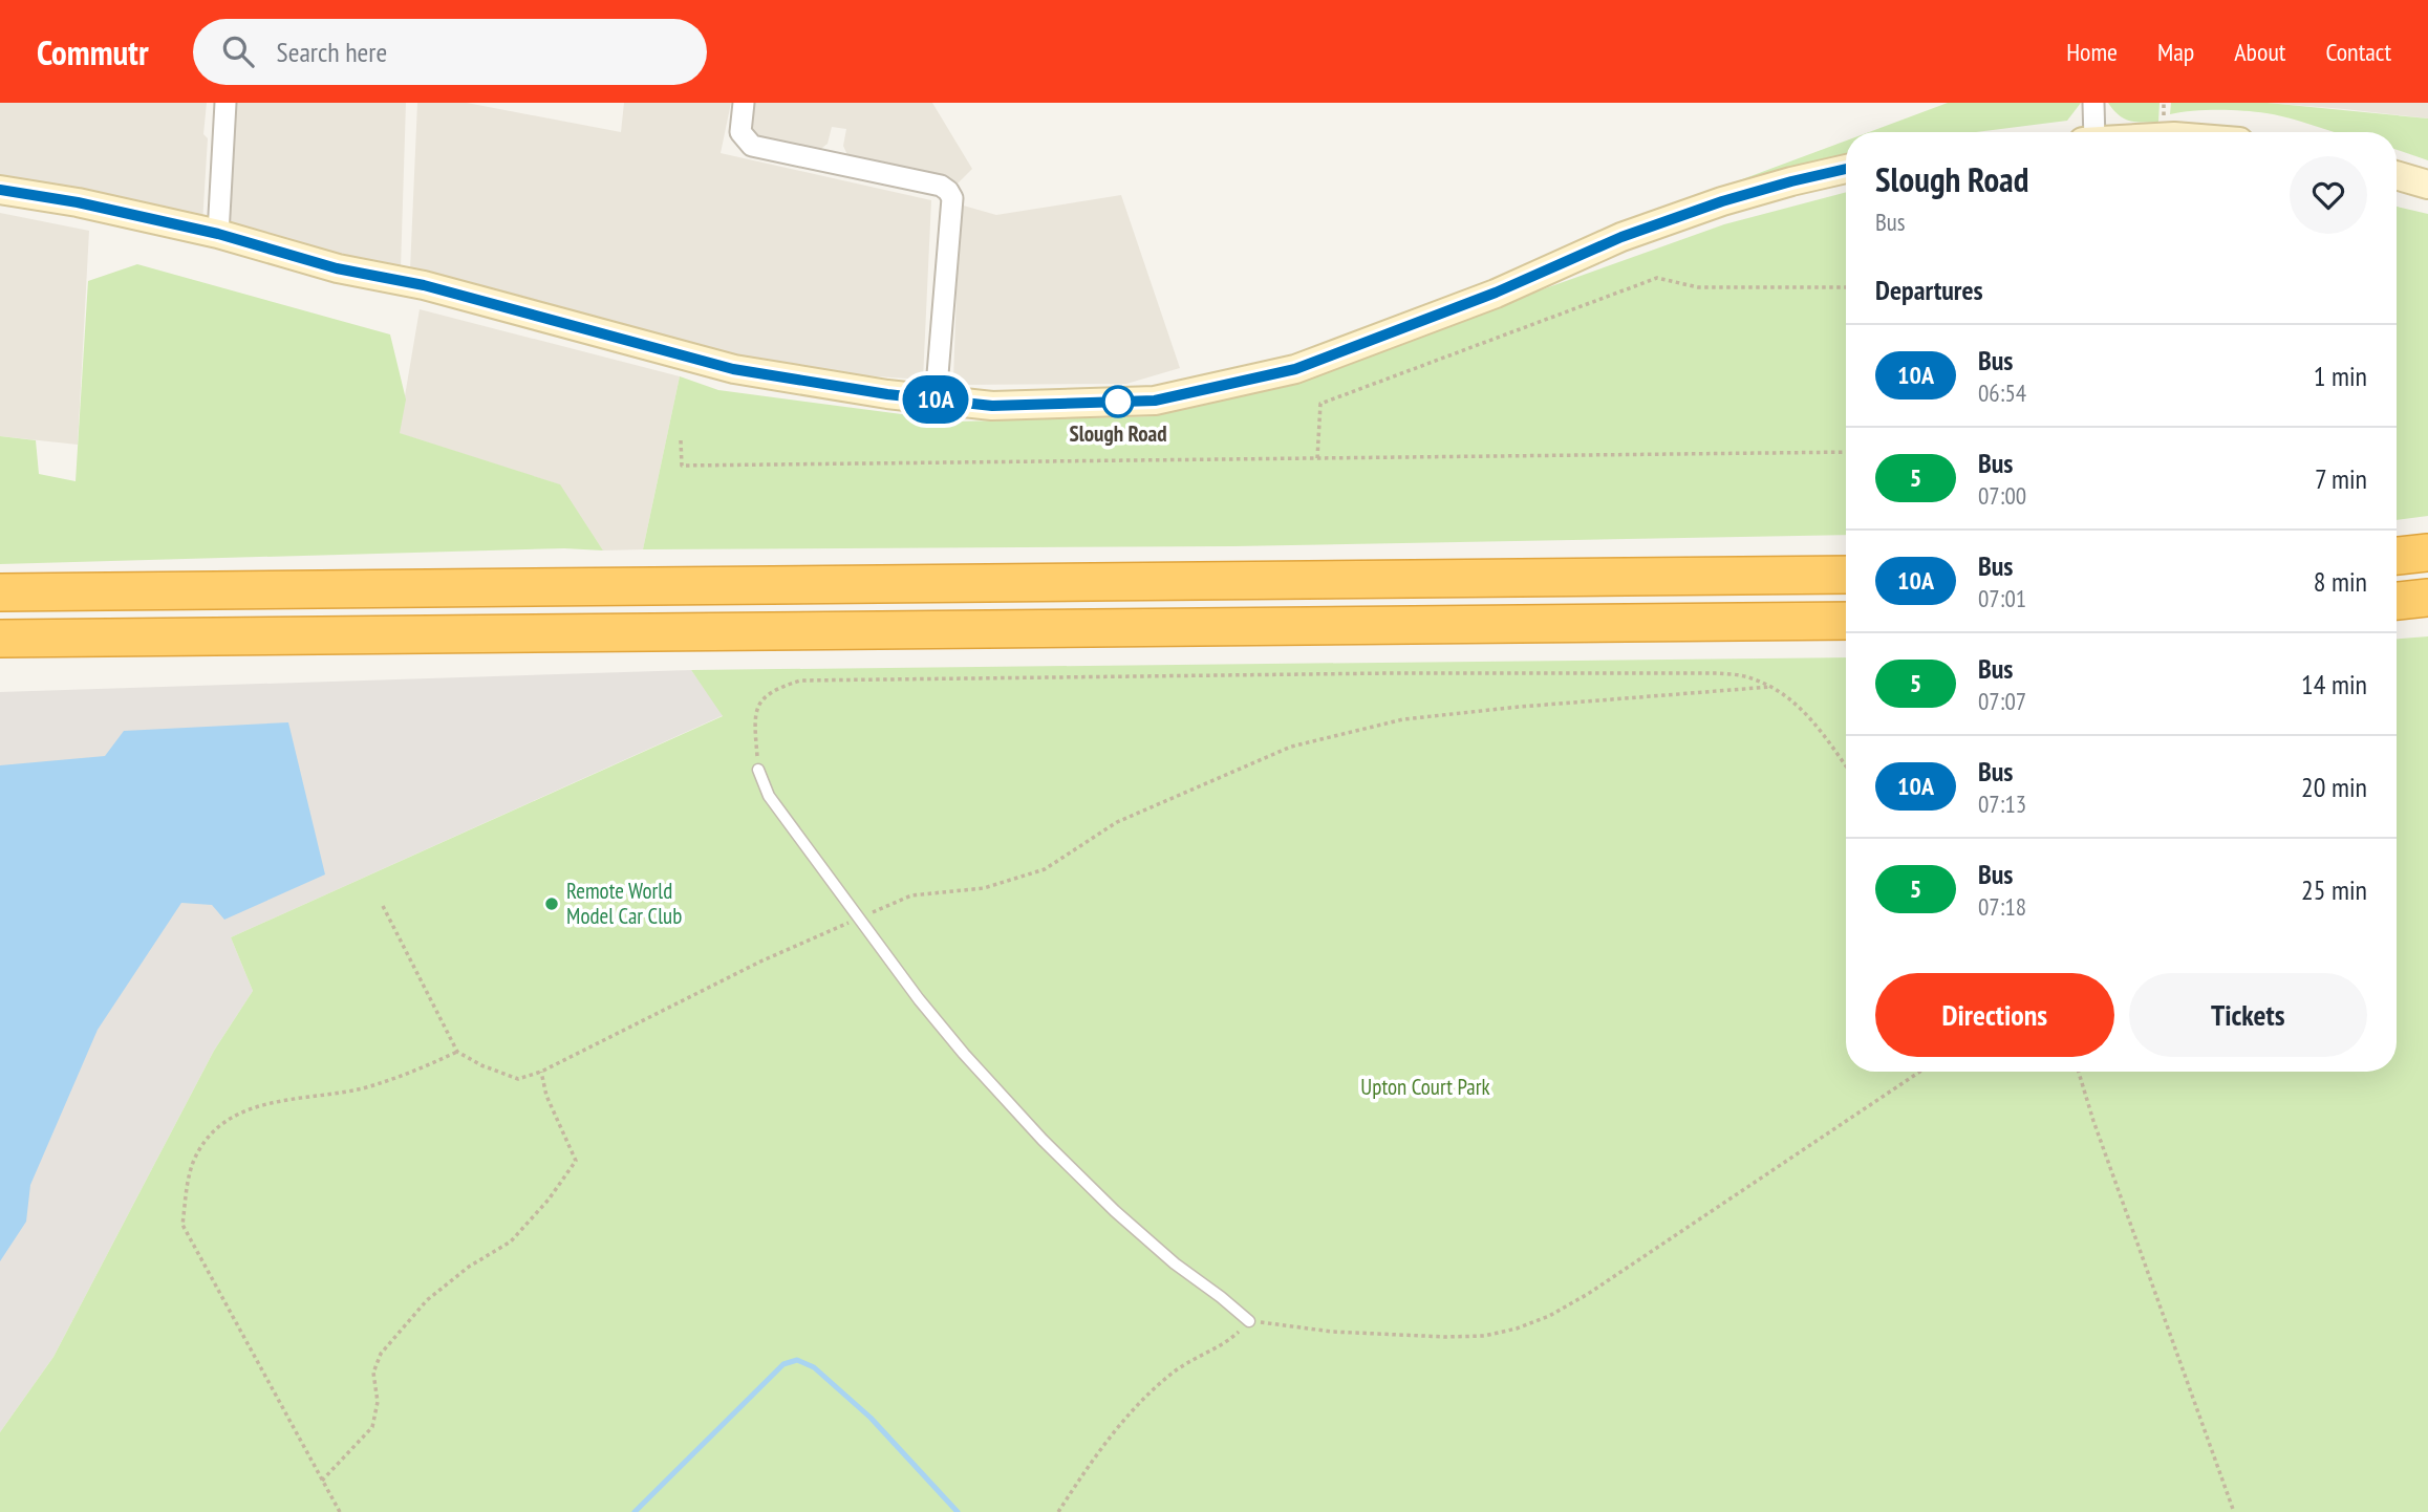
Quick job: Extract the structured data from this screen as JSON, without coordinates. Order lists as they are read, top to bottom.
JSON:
{
  "parks": ["Upton Court Park"],
  "places": ["Slough Road", "Remote World Model Car Club"],
  "lines": ["bus line 10A"],
  "page": {
    "header": "Commutr",
    "search": "Search here",
    "nav": [
      "Home",
      "Map",
      "About",
      "Contact"
    ],
    "on_map": "10A",
    "heading": [
      ["Slough Road", "Bus"],
      "Departures"
    ],
    "list": [
      {
        "mark": "10A",
        "name": "Bus",
        "note": "06:54",
        "value": "1 min"
      },
      {
        "mark": "5",
        "name": "Bus",
        "note": "07:00",
        "value": "7 min"
      },
      {
        "mark": "10A",
        "name": "Bus",
        "note": "07:01",
        "value": "8 min"
      },
      {
        "mark": "5",
        "name": "Bus",
        "note": "07:07",
        "value": "14 min"
      },
      {
        "mark": "10A",
        "name": "Bus",
        "note": "07:13",
        "value": "20 min"
      },
      {
        "mark": "5",
        "name": "Bus",
        "note": "07:18",
        "value": "25 min"
      }
    ],
    "buttons": ["Directions", "Tickets"]
  }
}
